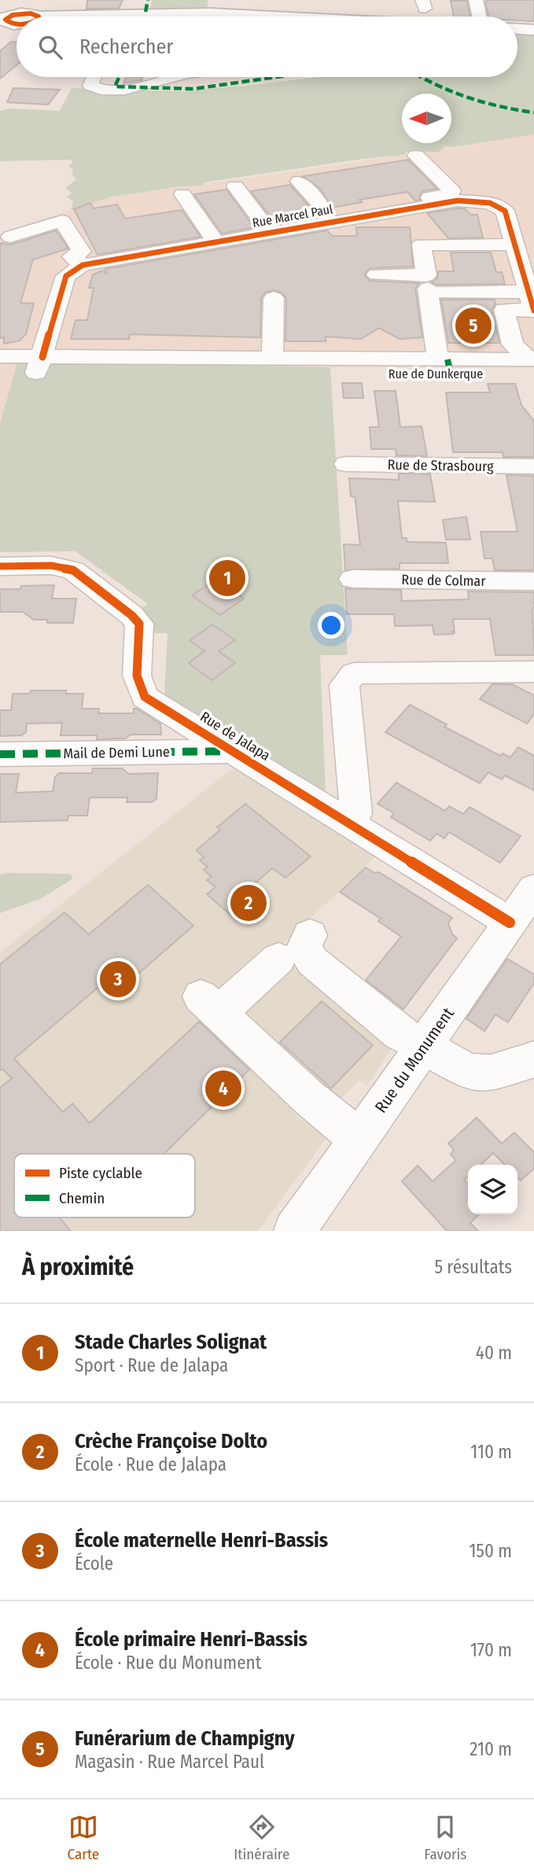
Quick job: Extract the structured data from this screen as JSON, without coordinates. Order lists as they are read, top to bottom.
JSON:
{
  "streets": {
    "street": [
      "Rue Marcel Paul",
      "Rue de Dunkerque",
      "Rue de Strasbourg",
      "Rue de Colmar",
      "Rue de Jalapa",
      "Mail de Demi Lune",
      "Rue du Monument"
    ]
  },
  "crossings": [
    ["Rue de Jalapa", "Mail de Demi Lune"],
    ["Rue de Jalapa", "Rue du Monument"]
  ],
  "legend": ["Piste cyclable", "Chemin"],
  "north": "left",
  "page": {
    "search": "Rechercher",
    "pins": [
      "5",
      "1",
      "2",
      "3",
      "4"
    ],
    "heading": ["À proximité", "5 résultats"],
    "list": [
      {
        "mark": "1",
        "name": "Stade Charles Solignat",
        "note": "Sport · Rue de Jalapa",
        "value": "40 m"
      },
      {
        "mark": "2",
        "name": "Crèche Françoise Dolto",
        "note": "École · Rue de Jalapa",
        "value": "110 m"
      },
      {
        "mark": "3",
        "name": "École maternelle Henri-Bassis",
        "note": "École",
        "value": "150 m"
      },
      {
        "mark": "4",
        "name": "École primaire Henri-Bassis",
        "note": "École · Rue du Monument",
        "value": "170 m"
      },
      {
        "mark": "5",
        "name": "Funérarium de Champigny",
        "note": "Magasin · Rue Marcel Paul",
        "value": "210 m"
      }
    ],
    "nav": ["Carte", "Itinéraire", "Favoris"]
  }
}
